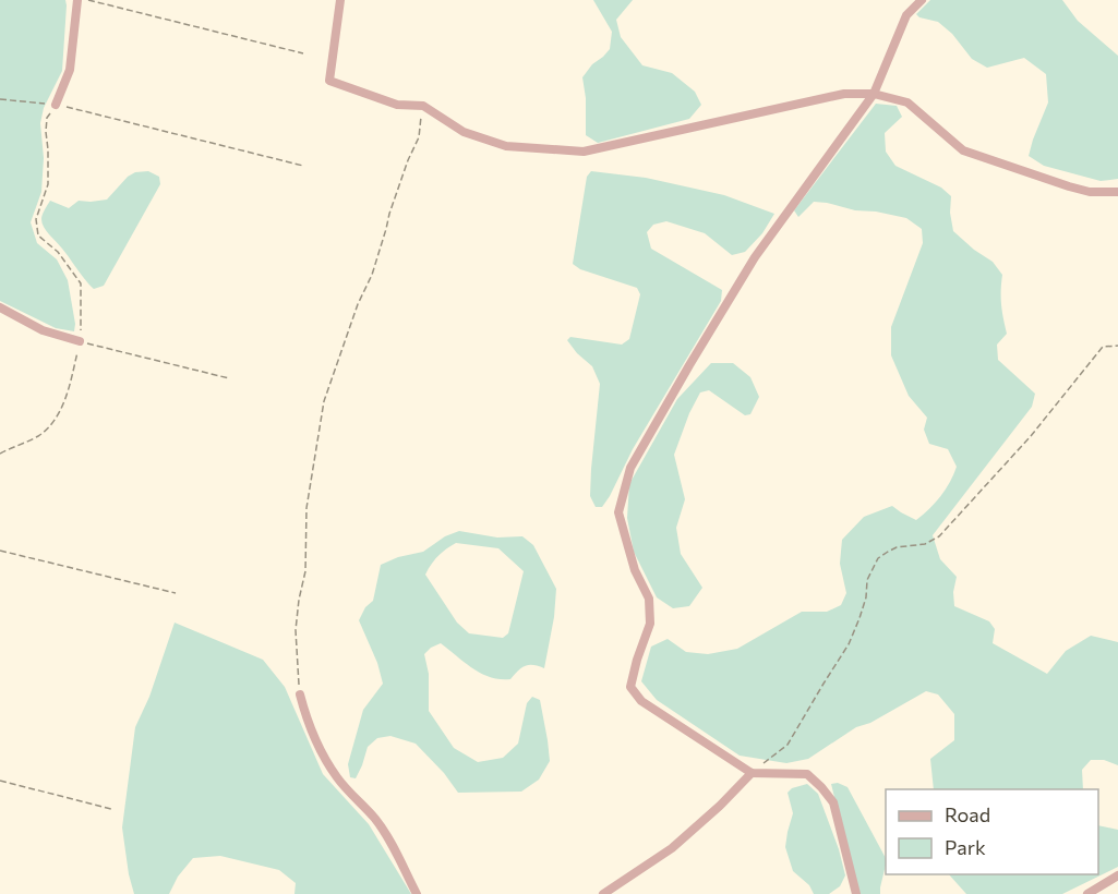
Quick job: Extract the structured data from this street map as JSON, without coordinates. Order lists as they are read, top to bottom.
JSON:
{
  "legend": ["Road", "Park"]
}
